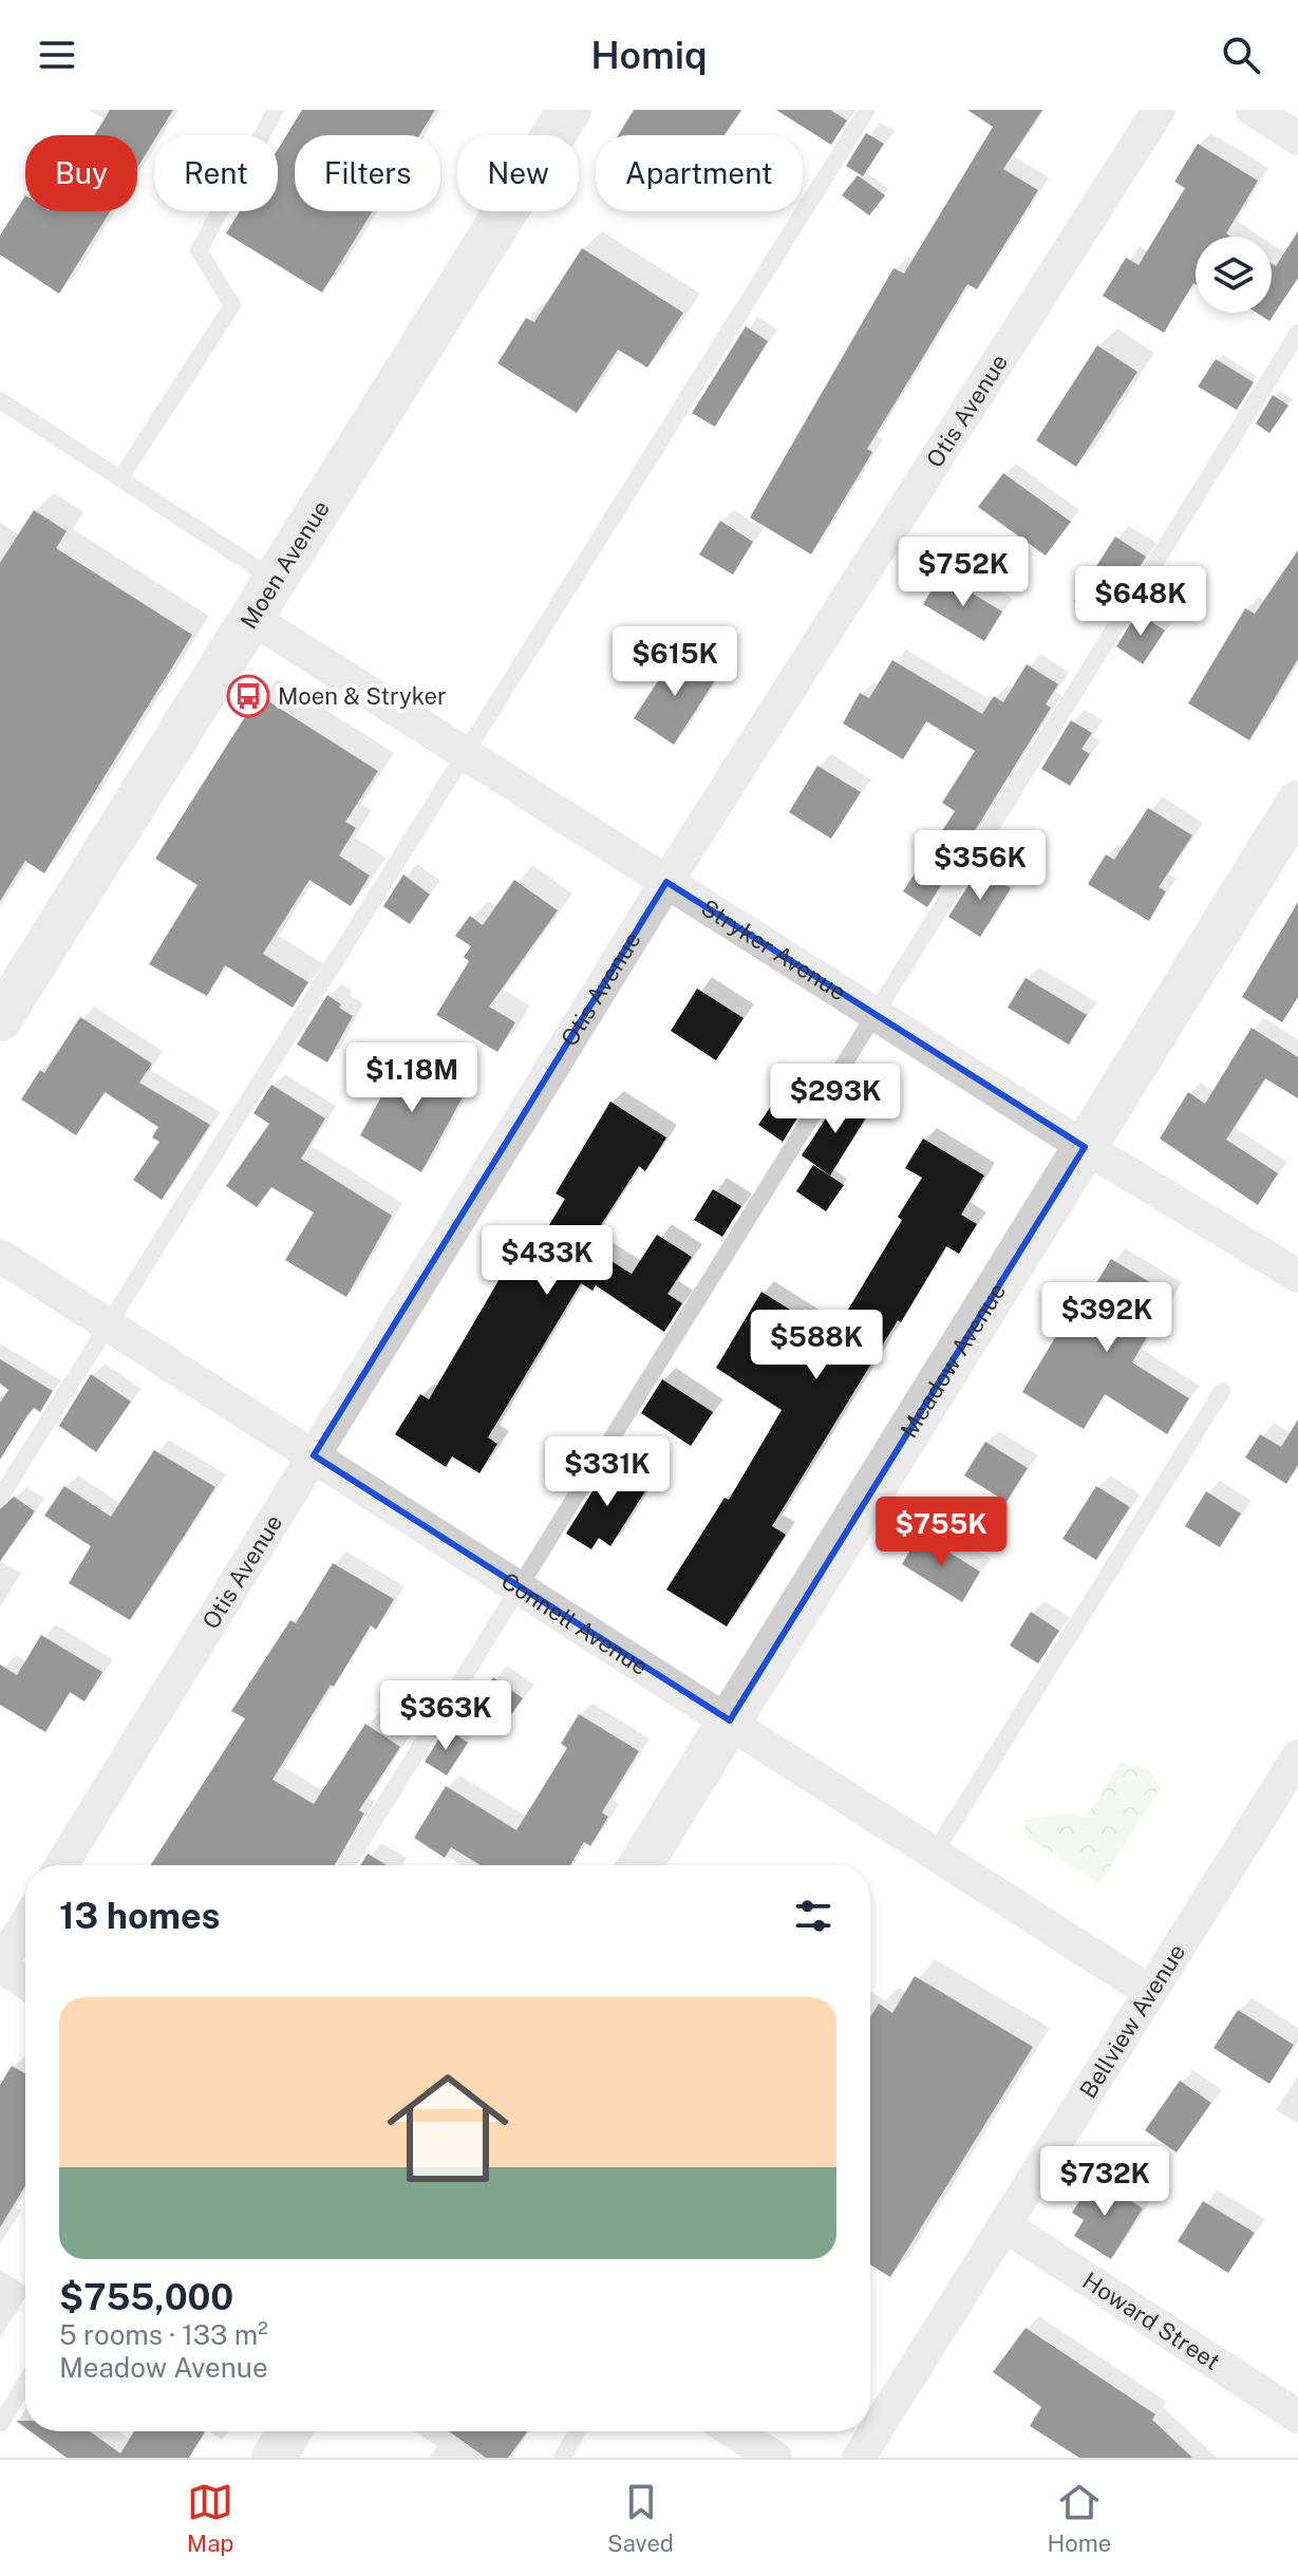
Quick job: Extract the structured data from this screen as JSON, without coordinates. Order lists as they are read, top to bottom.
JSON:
{
  "streets": {
    "street": [
      "Otis Avenue",
      "Moen Avenue",
      "Stryker Avenue",
      "Meadow Avenue",
      "Connell Avenue",
      "Bellview Avenue",
      "Howard Street"
    ]
  },
  "crossings": [
    ["Otis Avenue", "Stryker Avenue"],
    ["Otis Avenue", "Connell Avenue"],
    ["Moen Avenue", "Stryker Avenue"],
    ["Stryker Avenue", "Meadow Avenue"],
    ["Meadow Avenue", "Connell Avenue"],
    ["Connell Avenue", "Bellview Avenue"],
    ["Bellview Avenue", "Howard Street"]
  ],
  "places": {
    "bus stop": ["Moen & Stryker"]
  },
  "page": {
    "header": "Homiq",
    "chip": [
      "Buy",
      "Rent",
      "Filters",
      "New",
      "Apartment"
    ],
    "price": [
      "$752K",
      "$648K",
      "$615K",
      "$356K",
      "$1.18M",
      "$293K",
      "$433K",
      "$392K",
      "$588K",
      "$331K",
      "$755K",
      "$363K",
      "$732K"
    ],
    "heading": "13 homes",
    "list": [
      {
        "name": "$755,000",
        "note": "5 rooms · 133 m² · Meadow Avenue"
      }
    ],
    "tabs": ["Map", "Saved", "Home"]
  }
}
